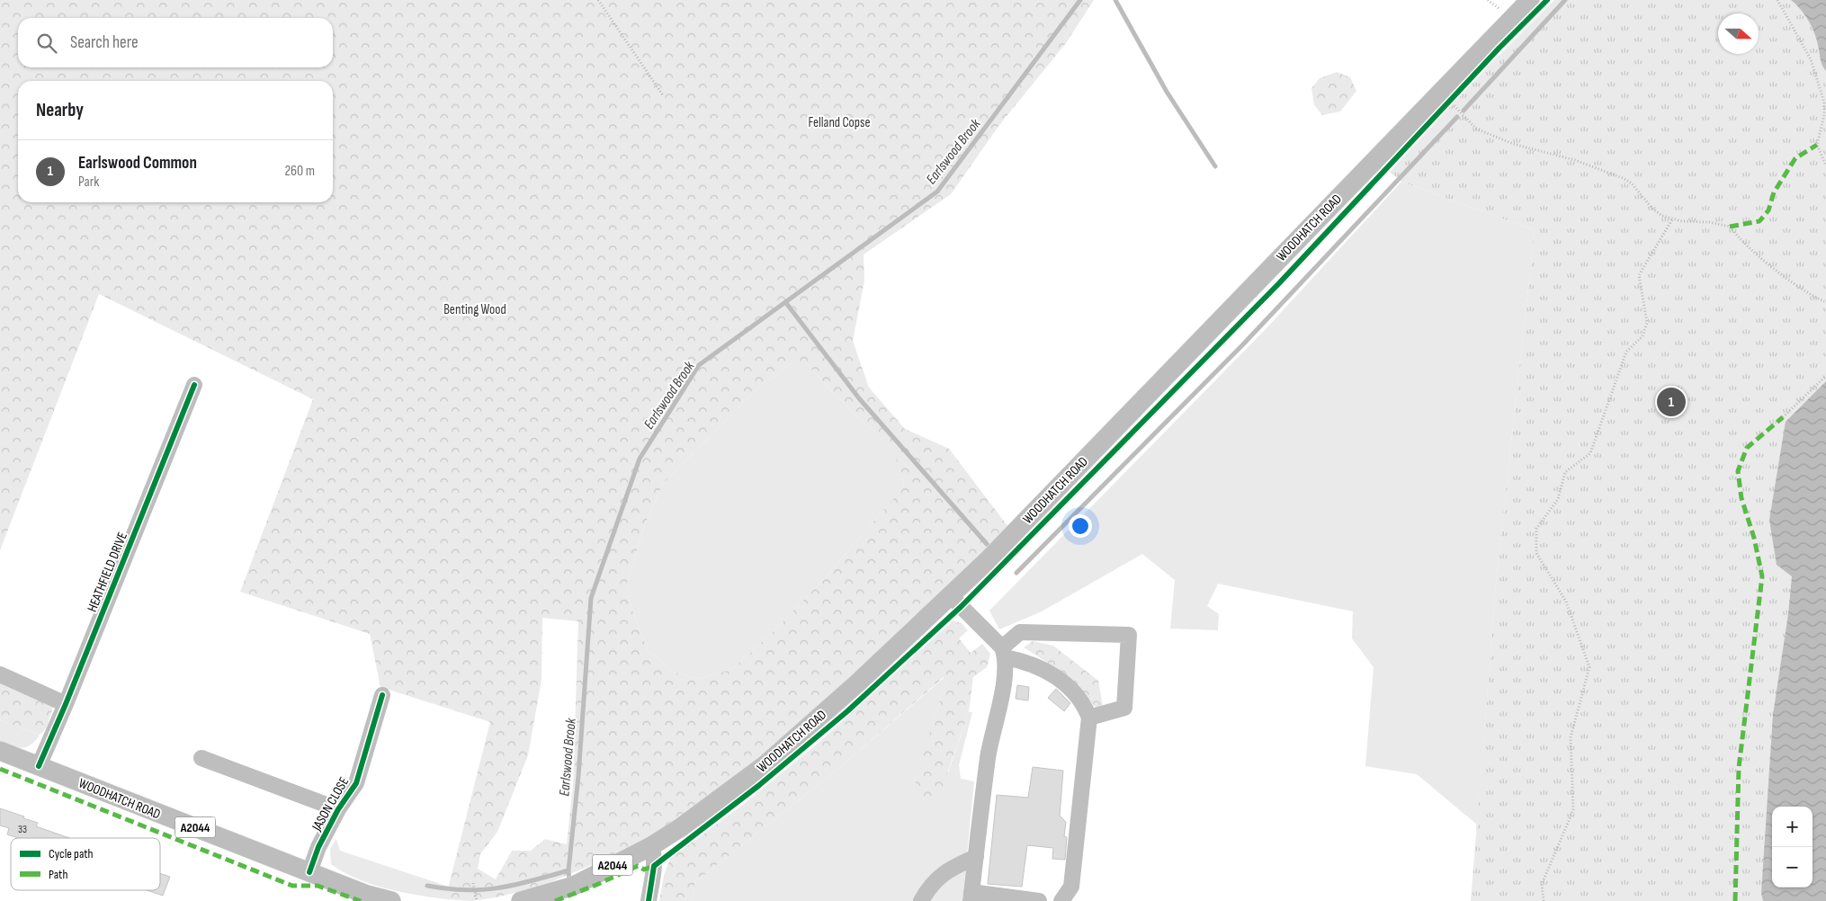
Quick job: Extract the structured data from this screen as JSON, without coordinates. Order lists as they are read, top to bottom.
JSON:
{
  "streets": {
    "main road": ["WOODHATCH ROAD", "A2044"],
    "street": ["HEATHFIELD DRIVE", "JASON CLOSE"]
  },
  "crossings": [
    ["WOODHATCH ROAD", "HEATHFIELD DRIVE"],
    ["WOODHATCH ROAD", "JASON CLOSE"]
  ],
  "water": ["Earlswood Brook"],
  "parks": ["Felland Copse", "Benting Wood"],
  "house_numbers": ["33"],
  "legend": ["Cycle path", "Path"],
  "north": "right",
  "page": {
    "search": "Search here",
    "heading": "Nearby",
    "list": [
      {
        "mark": "1",
        "name": "Earlswood Common",
        "note": "Park",
        "value": "260 m"
      }
    ],
    "pins": "1",
    "map_buttons": ["+", "−"]
  }
}
